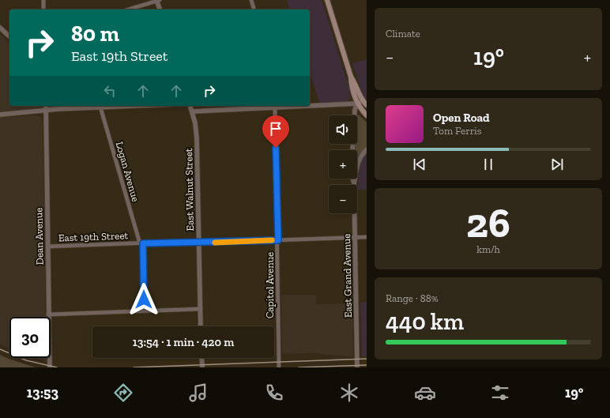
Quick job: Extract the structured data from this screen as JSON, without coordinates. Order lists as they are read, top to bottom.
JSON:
{
  "streets": {
    "street": [
      "Logan Avenue",
      "East Walnut Street",
      "Dean Avenue",
      "East 19th Street",
      "East Grand Avenue",
      "Capitol Avenue"
    ]
  },
  "crossings": [
    ["Logan Avenue", "East 19th Street"],
    ["East Walnut Street", "East 19th Street"],
    ["Dean Avenue", "East 19th Street"],
    ["East 19th Street", "East Grand Avenue"],
    ["East 19th Street", "Capitol Avenue"]
  ],
  "page": {
    "tile": [
      "Climate",
      ["26", "km/h"],
      ["Range · 88%", "440 km"]
    ],
    "turn": ["80 m", "East 19th Street"],
    "heat": ["−", "19°", "+"],
    "song": ["Open Road", "Tom Ferris"],
    "map_buttons": ["+", "−"],
    "limit": "30",
    "trip": "13:54 · 1 min · 420 m",
    "tabs": ["13:53", "19°"]
  }
}
